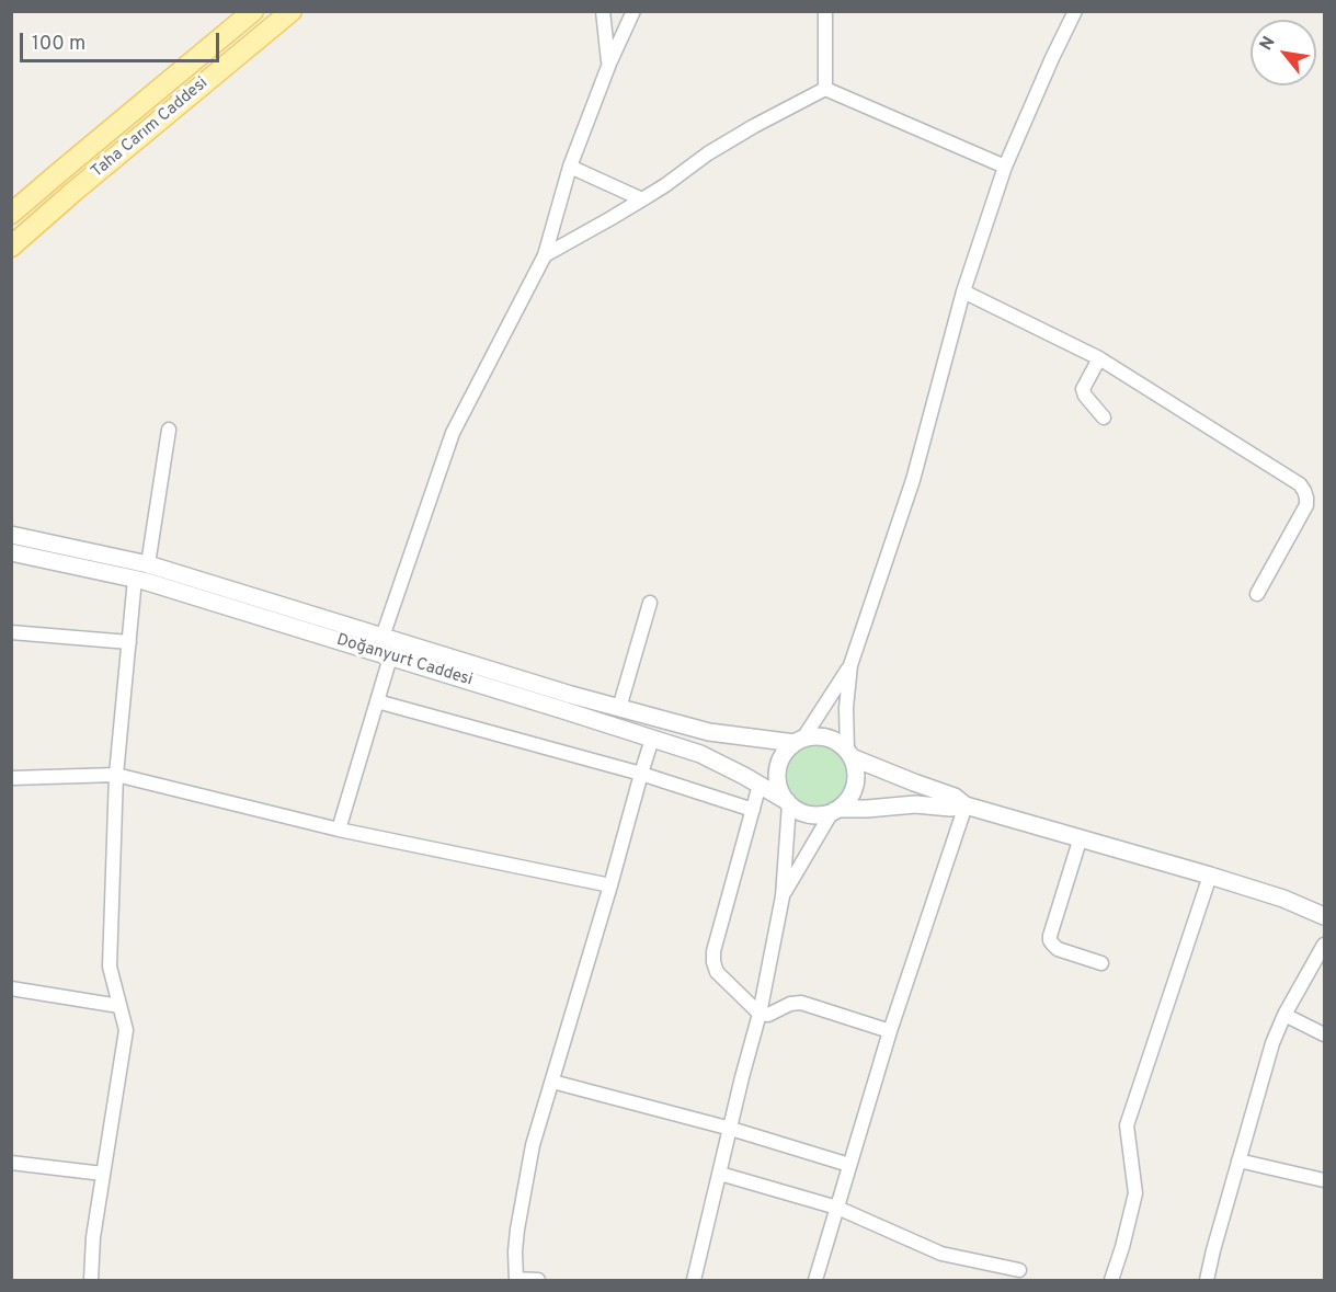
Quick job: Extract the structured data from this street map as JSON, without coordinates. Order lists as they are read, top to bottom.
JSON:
{
  "streets": {
    "main road": ["Taha Carım Caddesi"],
    "street": ["Doğanyurt Caddesi"]
  },
  "scale_bar": "100 m",
  "north": "top left"
}
